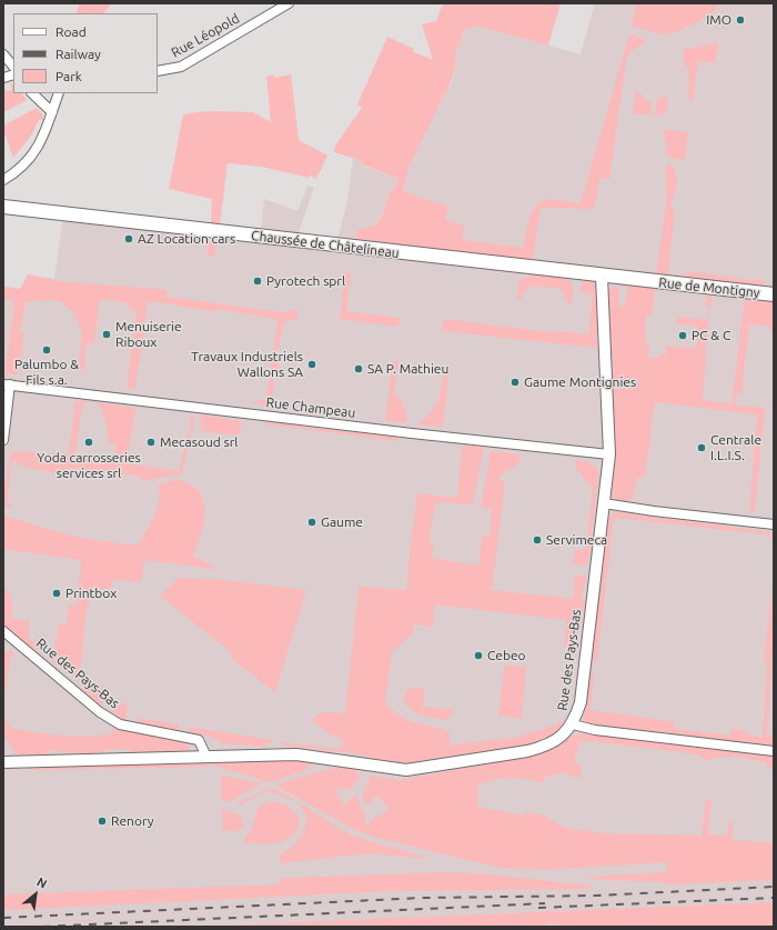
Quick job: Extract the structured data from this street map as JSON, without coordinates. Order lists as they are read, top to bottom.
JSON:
{
  "streets": {
    "main road": ["Chaussée de Châtelineau", "Rue de Montigny"],
    "street": ["Rue Léopold", "Rue Champeau", "Rue des Pays-Bas"]
  },
  "crossings": [
    ["Chaussée de Châtelineau", "Rue de Montigny"],
    ["Chaussée de Châtelineau", "Rue des Pays-Bas"],
    ["Rue Champeau", "Rue des Pays-Bas"]
  ],
  "places": [
    "IMO",
    "AZ Location cars",
    "Pyrotech sprl",
    "Menuiserie Riboux",
    "PC & C",
    "Palumbo & Fils s.a.",
    "Travaux Industriels Wallons SA",
    "SA P. Mathieu",
    "Gaume Montignies",
    "Yoda carrosseries services srl",
    "Mecasoud srl",
    "Centrale I.L.I.S.",
    "Gaume",
    "Servimeca",
    "Printbox",
    "Cebeo",
    "Renory"
  ],
  "legend": ["Road", "Railway", "Park"],
  "north": "top right"
}
